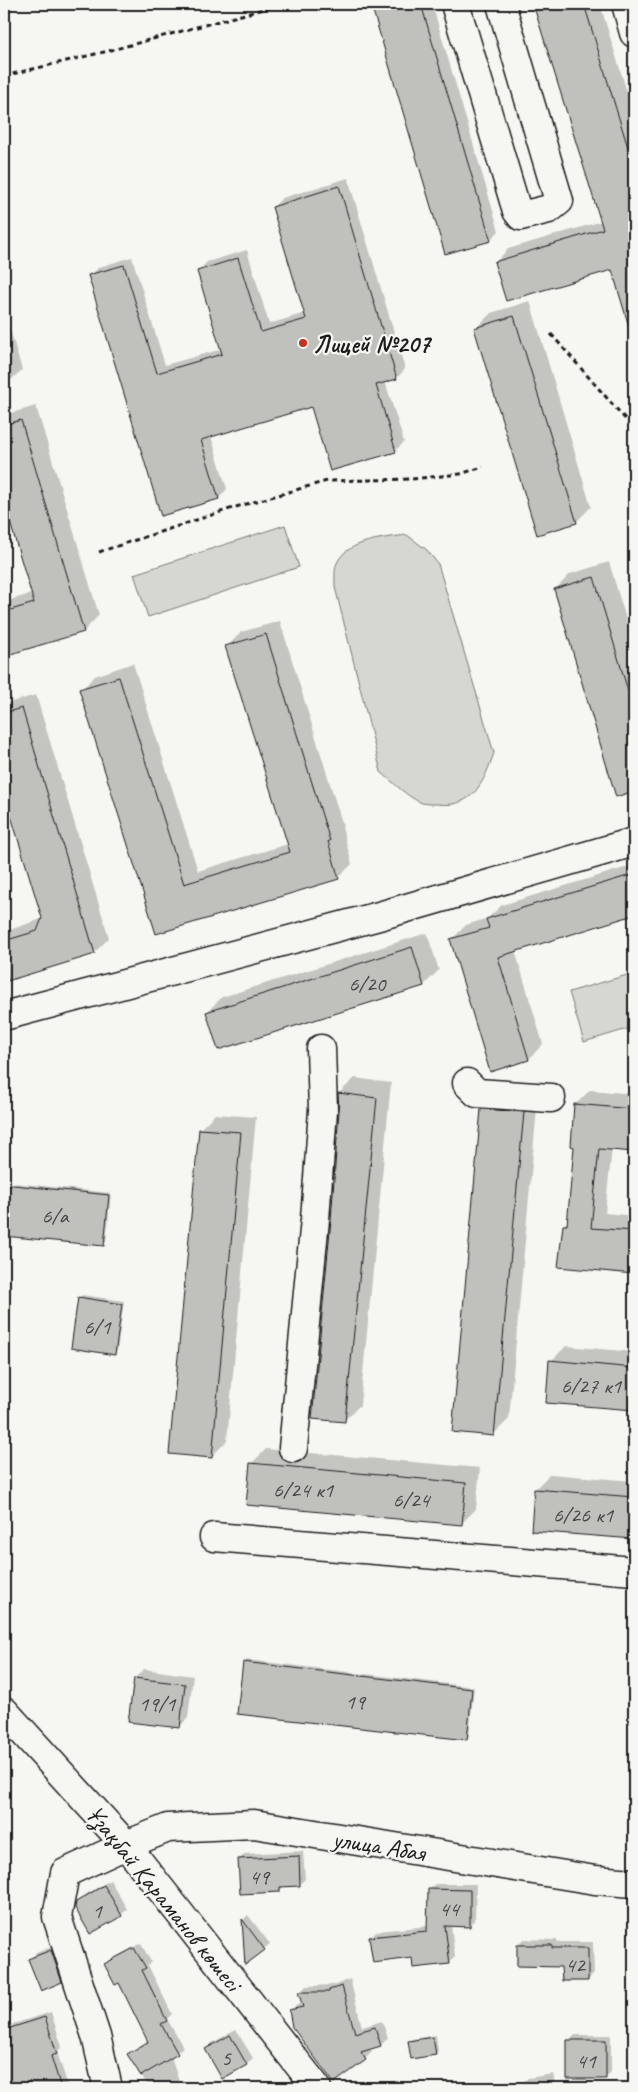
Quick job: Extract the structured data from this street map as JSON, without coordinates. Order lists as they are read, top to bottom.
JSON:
{
  "streets": {
    "street": ["улица Абая", "Ұзақбай Қараманов көшесі"]
  },
  "crossings": [
    ["улица Абая", "Ұзақбай Қараманов көшесі"]
  ],
  "places": ["Лицей №207"],
  "house_numbers": [
    "6/20",
    "6/а",
    "6/1",
    "6/27 к1",
    "6/24 к1",
    "6/24",
    "6/26 к1",
    "19",
    "19/1",
    "49",
    "44",
    "1",
    "42",
    "5",
    "41"
  ]
}
